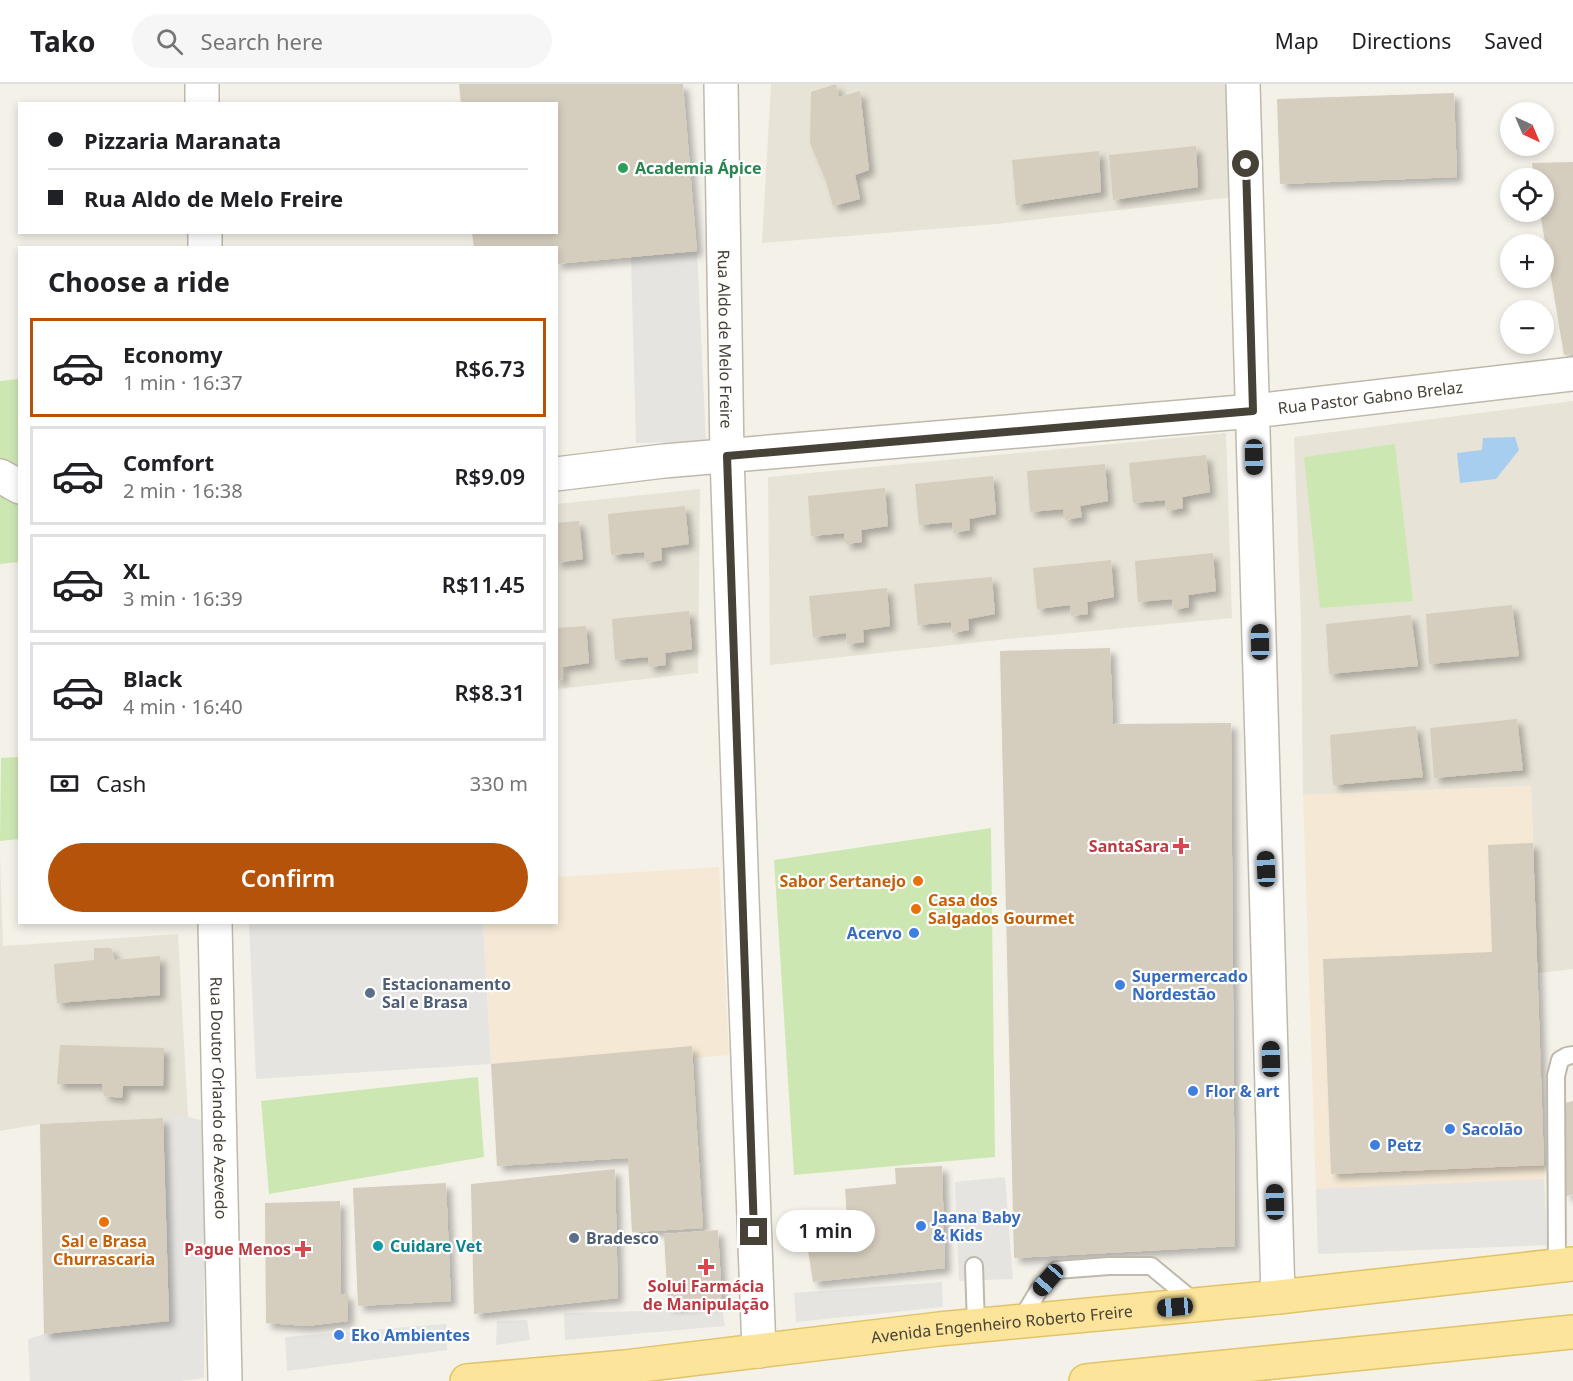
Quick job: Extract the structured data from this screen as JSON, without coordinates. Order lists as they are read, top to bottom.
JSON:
{
  "streets": {
    "main road": ["Avenida Engenheiro Roberto Freire"],
    "street": ["Rua Aldo de Melo Freire", "Rua Pastor Gabno Brelaz", "Rua Doutor Orlando de Azevedo"]
  },
  "crossings": [
    ["Rua Aldo de Melo Freire", "Rua Pastor Gabno Brelaz"],
    ["Rua Aldo de Melo Freire", "Avenida Engenheiro Roberto Freire"]
  ],
  "places": {
    "other": [
      "Academia Ápice",
      "Sabor Sertanejo",
      "Casa dos Salgados Gourmet",
      "Acervo",
      "Supermercado Nordestão",
      "Estacionamento Sal e Brasa",
      "Flor & art",
      "Sacolão",
      "Petz",
      "Sal e Brasa Churrascaria",
      "Jaana Baby & Kids",
      "Bradesco",
      "Cuidare Vet",
      "Eko Ambientes"
    ],
    "health": ["SantaSara", "Pague Menos", "Solui Farmácia de Manipulação"]
  },
  "north": "bottom right",
  "page": {
    "header": "Tako",
    "search": "Search here",
    "nav": ["Map", "Directions", "Saved"],
    "map_buttons": ["+", "−"],
    "banner": ["Pizzaria Maranata", "Rua Aldo de Melo Freire"],
    "heading": "Choose a ride",
    "list": [
      {
        "name": "Economy",
        "note": "1 min · 16:37",
        "value": "R$6.73"
      },
      {
        "name": "Comfort",
        "note": "2 min · 16:38",
        "value": "R$9.09"
      },
      {
        "name": "XL",
        "note": "3 min · 16:39",
        "value": "R$11.45"
      },
      {
        "name": "Black",
        "note": "4 min · 16:40",
        "value": "R$8.31"
      }
    ],
    "pay": ["Cash", "330 m"],
    "buttons": "Confirm",
    "bubble": "1 min"
  }
}
